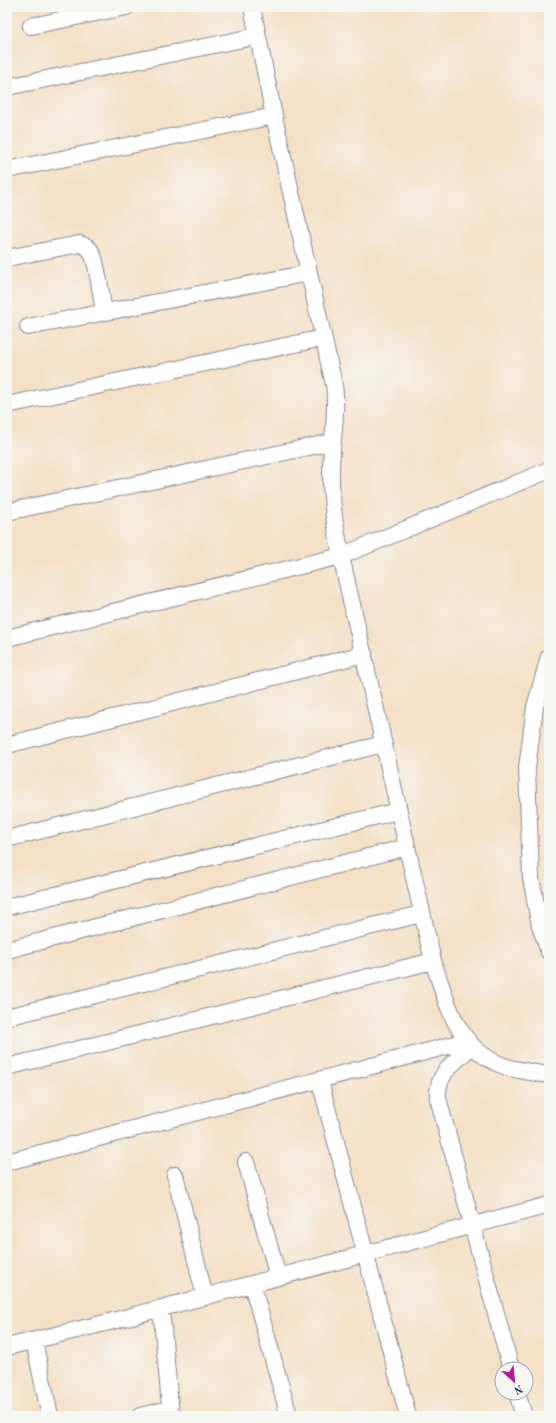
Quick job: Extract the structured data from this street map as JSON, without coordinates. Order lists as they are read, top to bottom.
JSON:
{
  "north": "bottom right"
}
